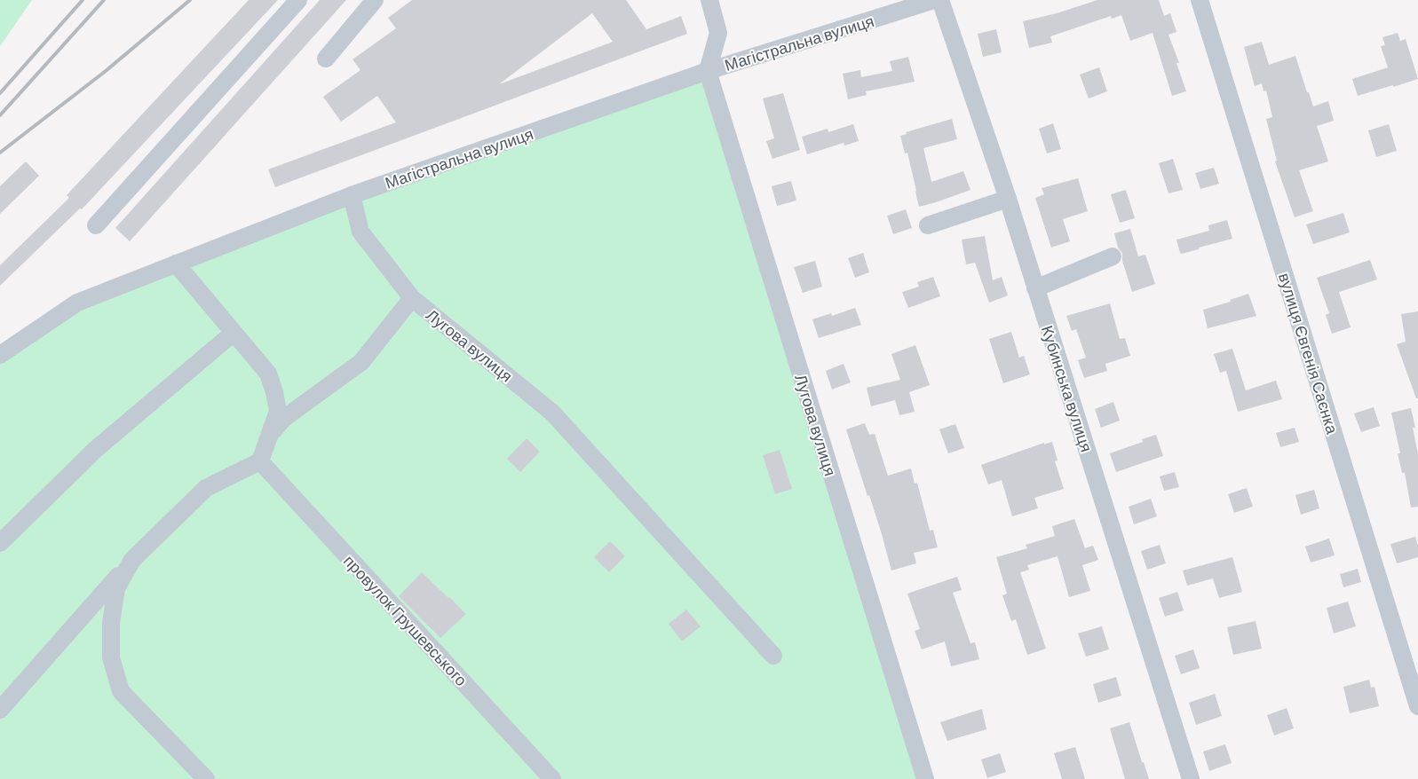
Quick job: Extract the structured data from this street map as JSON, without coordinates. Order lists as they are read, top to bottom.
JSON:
{
  "streets": {
    "street": [
      "Магістральна вулиця",
      "Лугова вулиця",
      "вулиця Євгенія Саєнка",
      "Кубинська вулиця",
      "провулок Грушевського"
    ]
  },
  "crossings": [
    ["Магістральна вулиця", "Лугова вулиця"]
  ]
}
